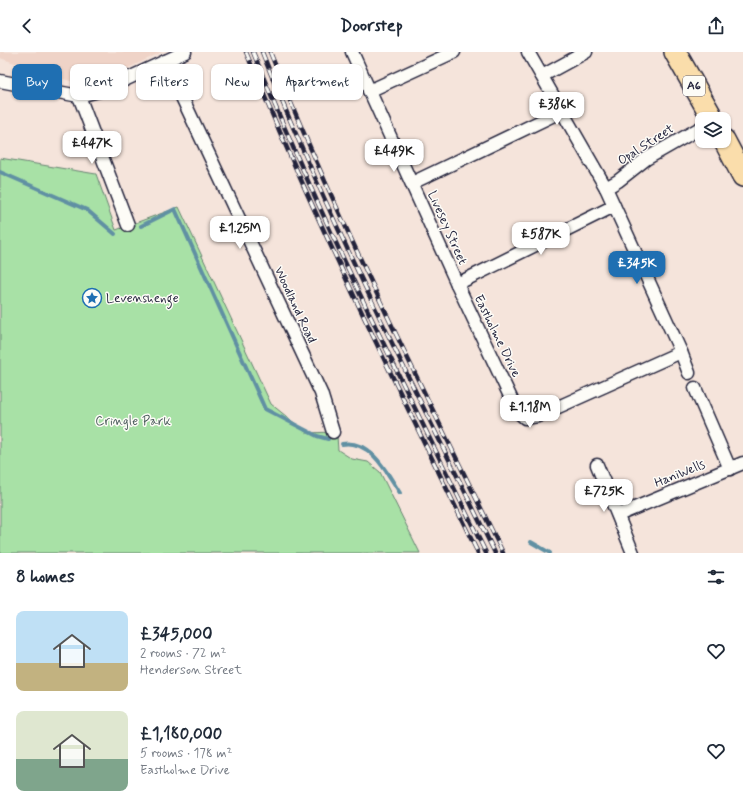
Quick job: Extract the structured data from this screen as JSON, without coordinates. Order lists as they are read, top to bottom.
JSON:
{
  "streets": {
    "highway": ["A6"],
    "street": [
      "Opal Street",
      "Livesey Street",
      "Woodland Road",
      "Eastholme Drive",
      "HaniWells"
    ]
  },
  "crossings": [
    ["Livesey Street", "Eastholme Drive"]
  ],
  "parks": ["Cringle Park"],
  "places": {
    "place": ["Levenshenge"]
  },
  "page": {
    "header": "Doorstep",
    "chip": [
      "Buy",
      "Rent",
      "Filters",
      "New",
      "Apartment"
    ],
    "price": [
      "£386K",
      "£447K",
      "£449K",
      "£1.25M",
      "£587K",
      "£345K",
      "£1.18M",
      "£725K"
    ],
    "heading": "8 homes",
    "list": [
      {
        "name": "£345,000",
        "note": "2 rooms · 72 m² · Henderson Street"
      },
      {
        "name": "£1,180,000",
        "note": "5 rooms · 178 m² · Eastholme Drive"
      }
    ]
  }
}
